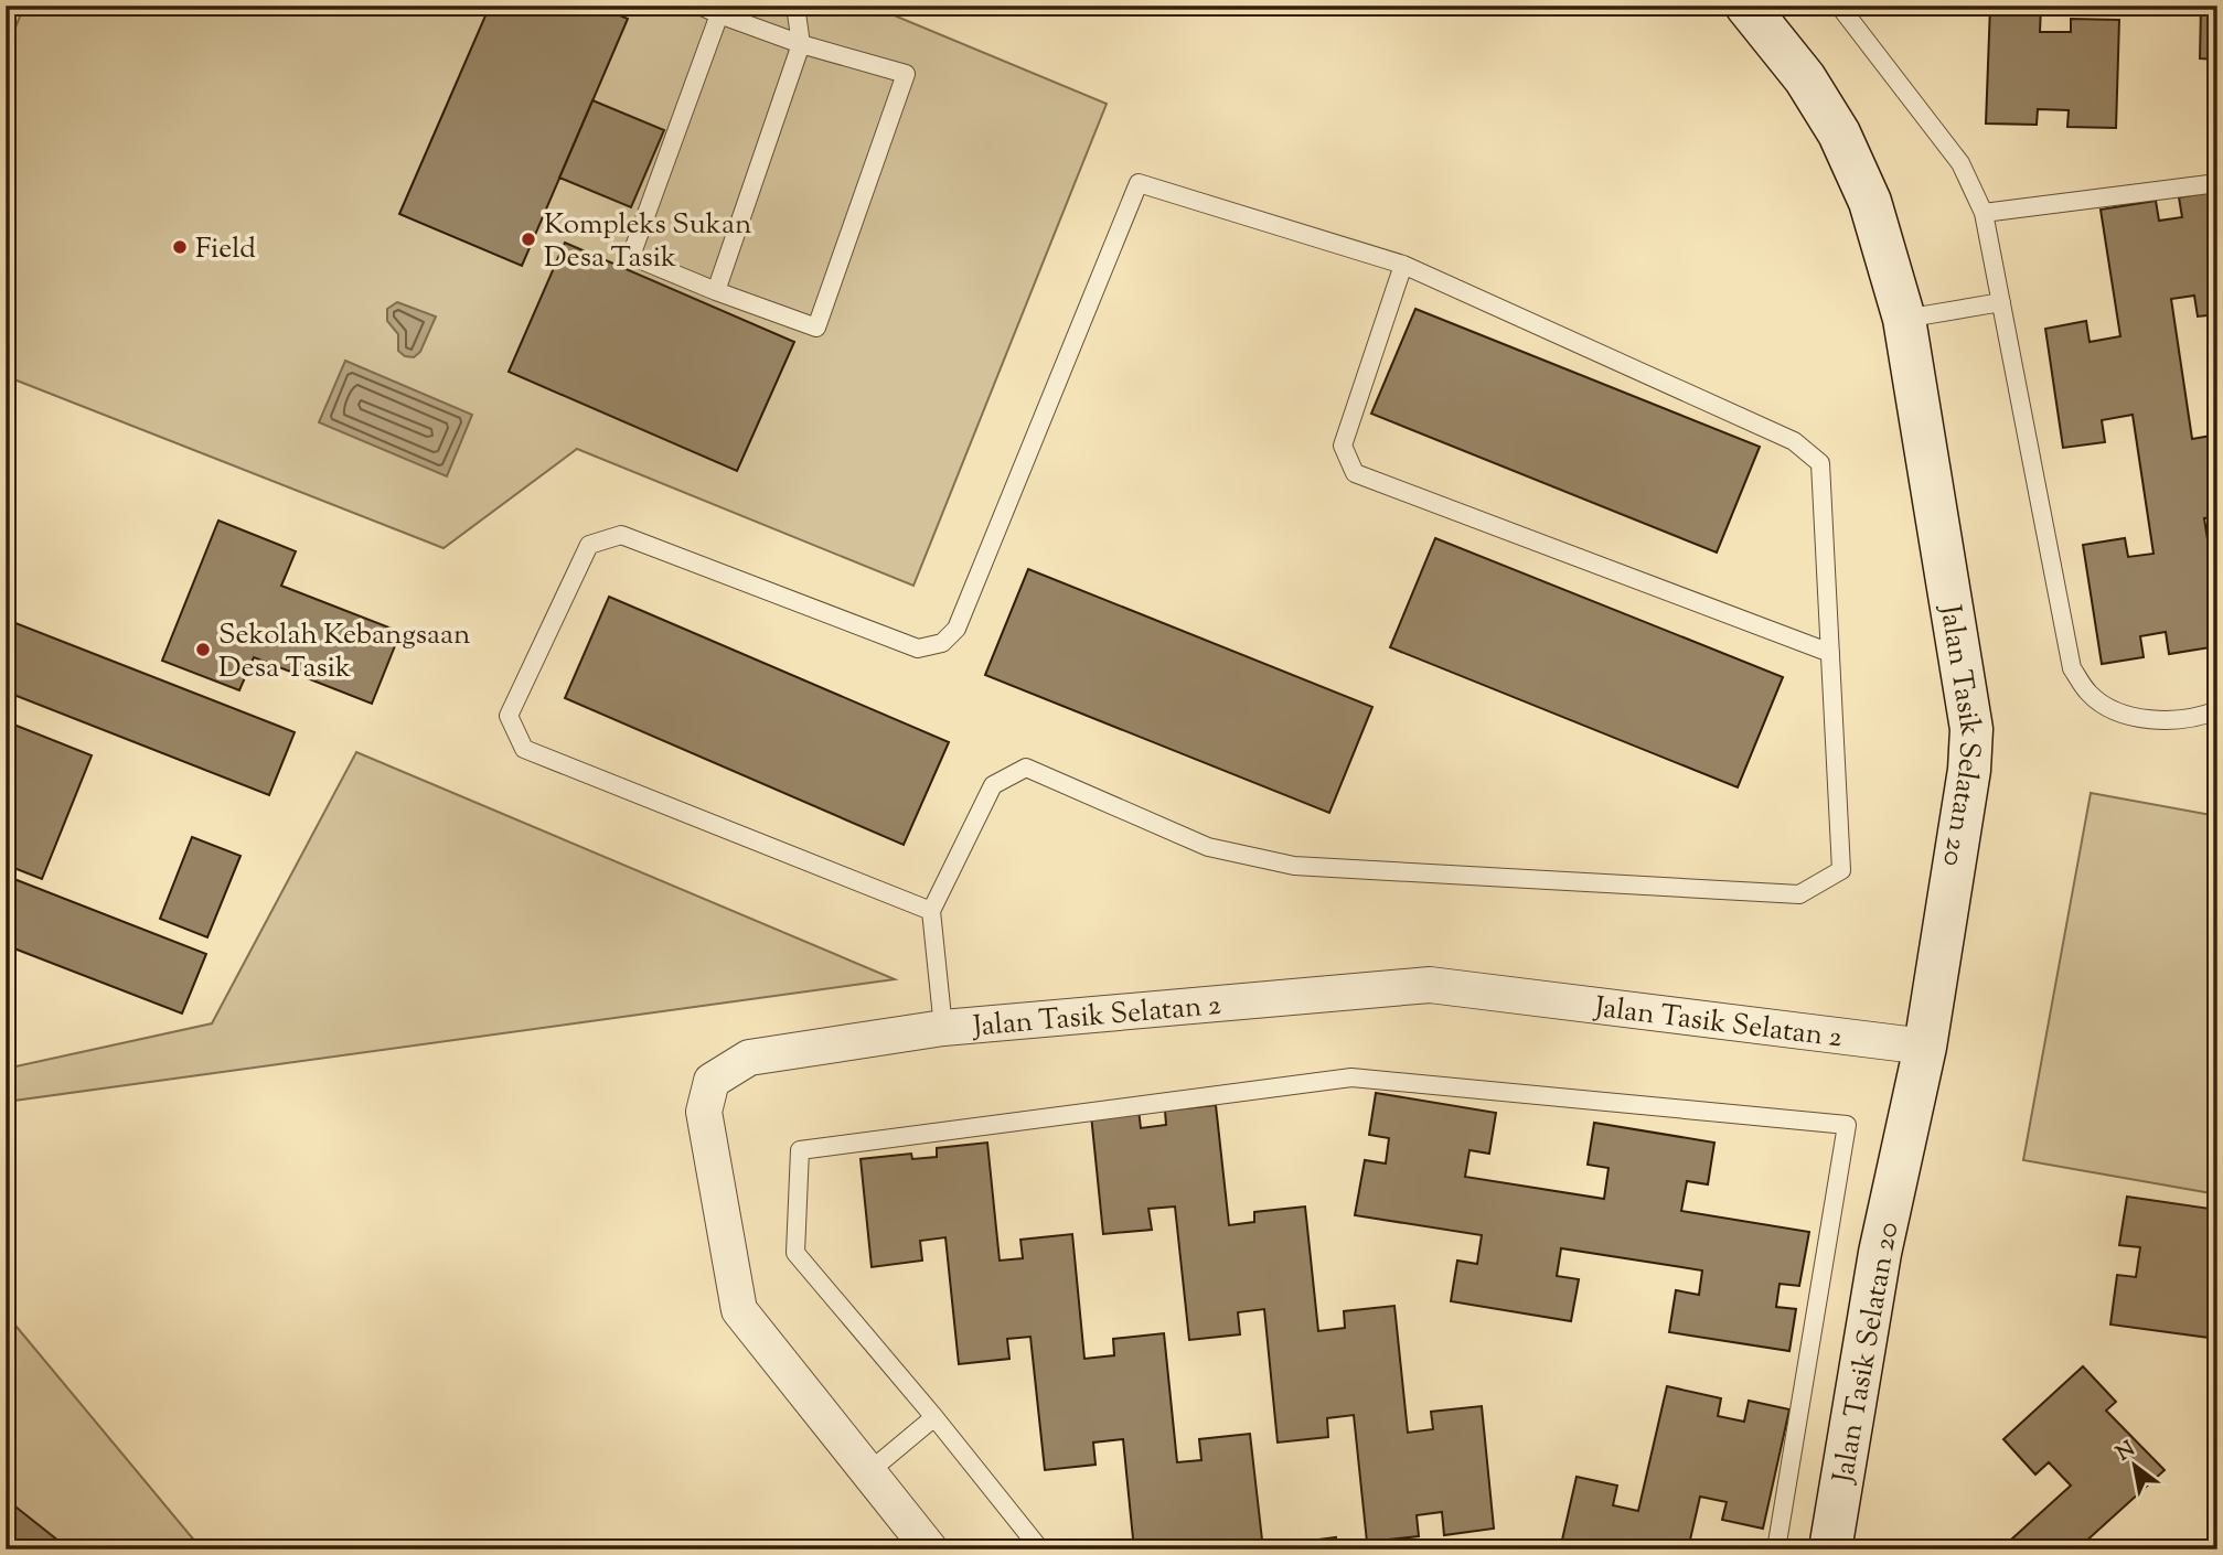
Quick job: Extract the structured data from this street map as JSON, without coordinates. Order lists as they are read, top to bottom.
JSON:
{
  "streets": {
    "street": ["Jalan Tasik Selatan 20", "Jalan Tasik Selatan 2"]
  },
  "crossings": [
    ["Jalan Tasik Selatan 20", "Jalan Tasik Selatan 2"]
  ],
  "places": ["Kompleks Sukan Desa Tasik", "Field", "Sekolah Kebangsaan Desa Tasik"],
  "north": "top left"
}
